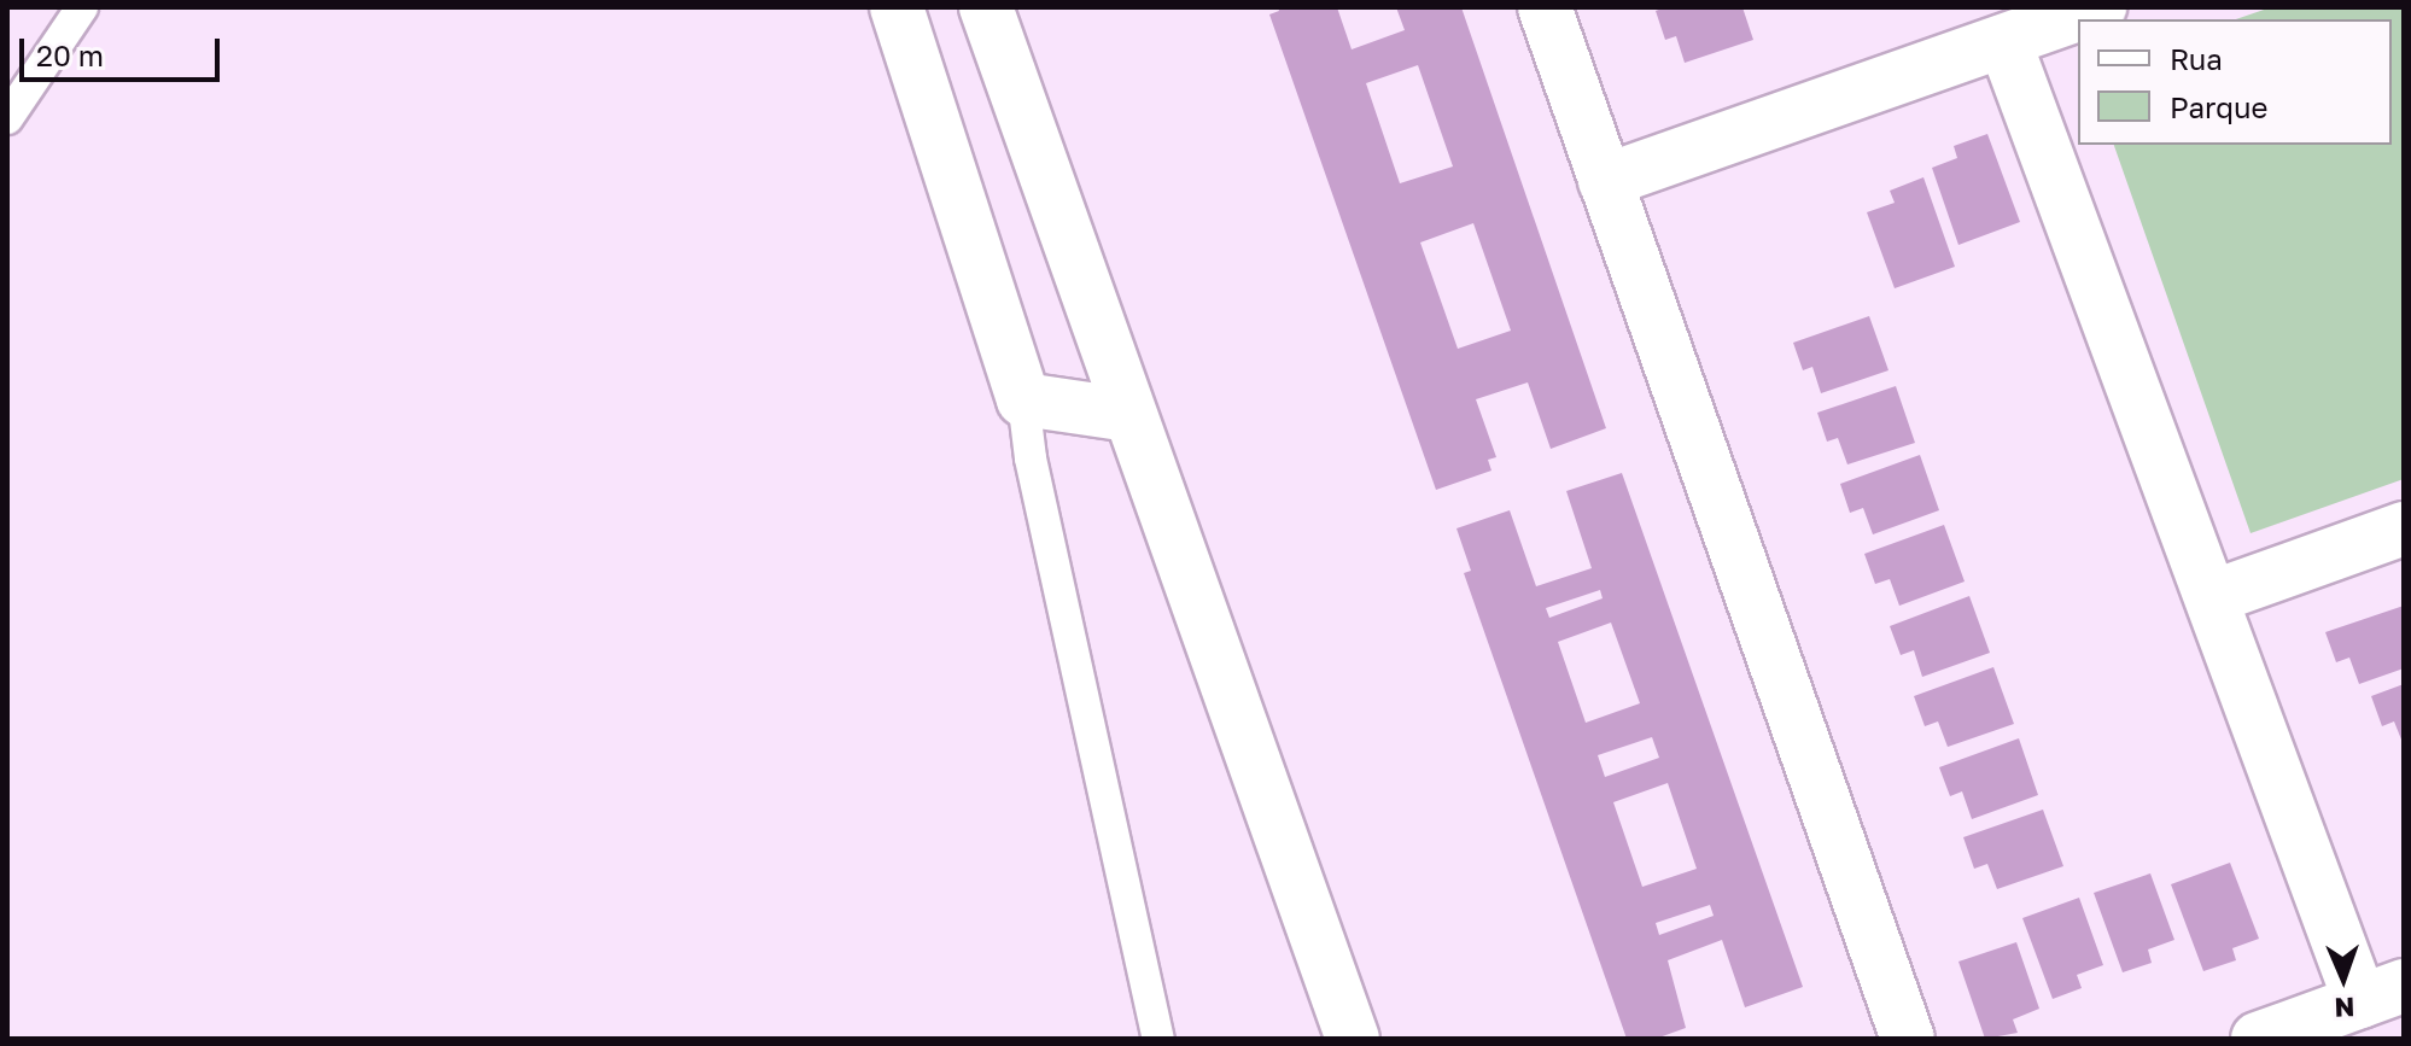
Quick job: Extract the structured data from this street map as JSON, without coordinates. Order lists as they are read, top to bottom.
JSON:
{
  "legend": ["Rua", "Parque"],
  "scale_bar": "20 m",
  "north": "bottom"
}
